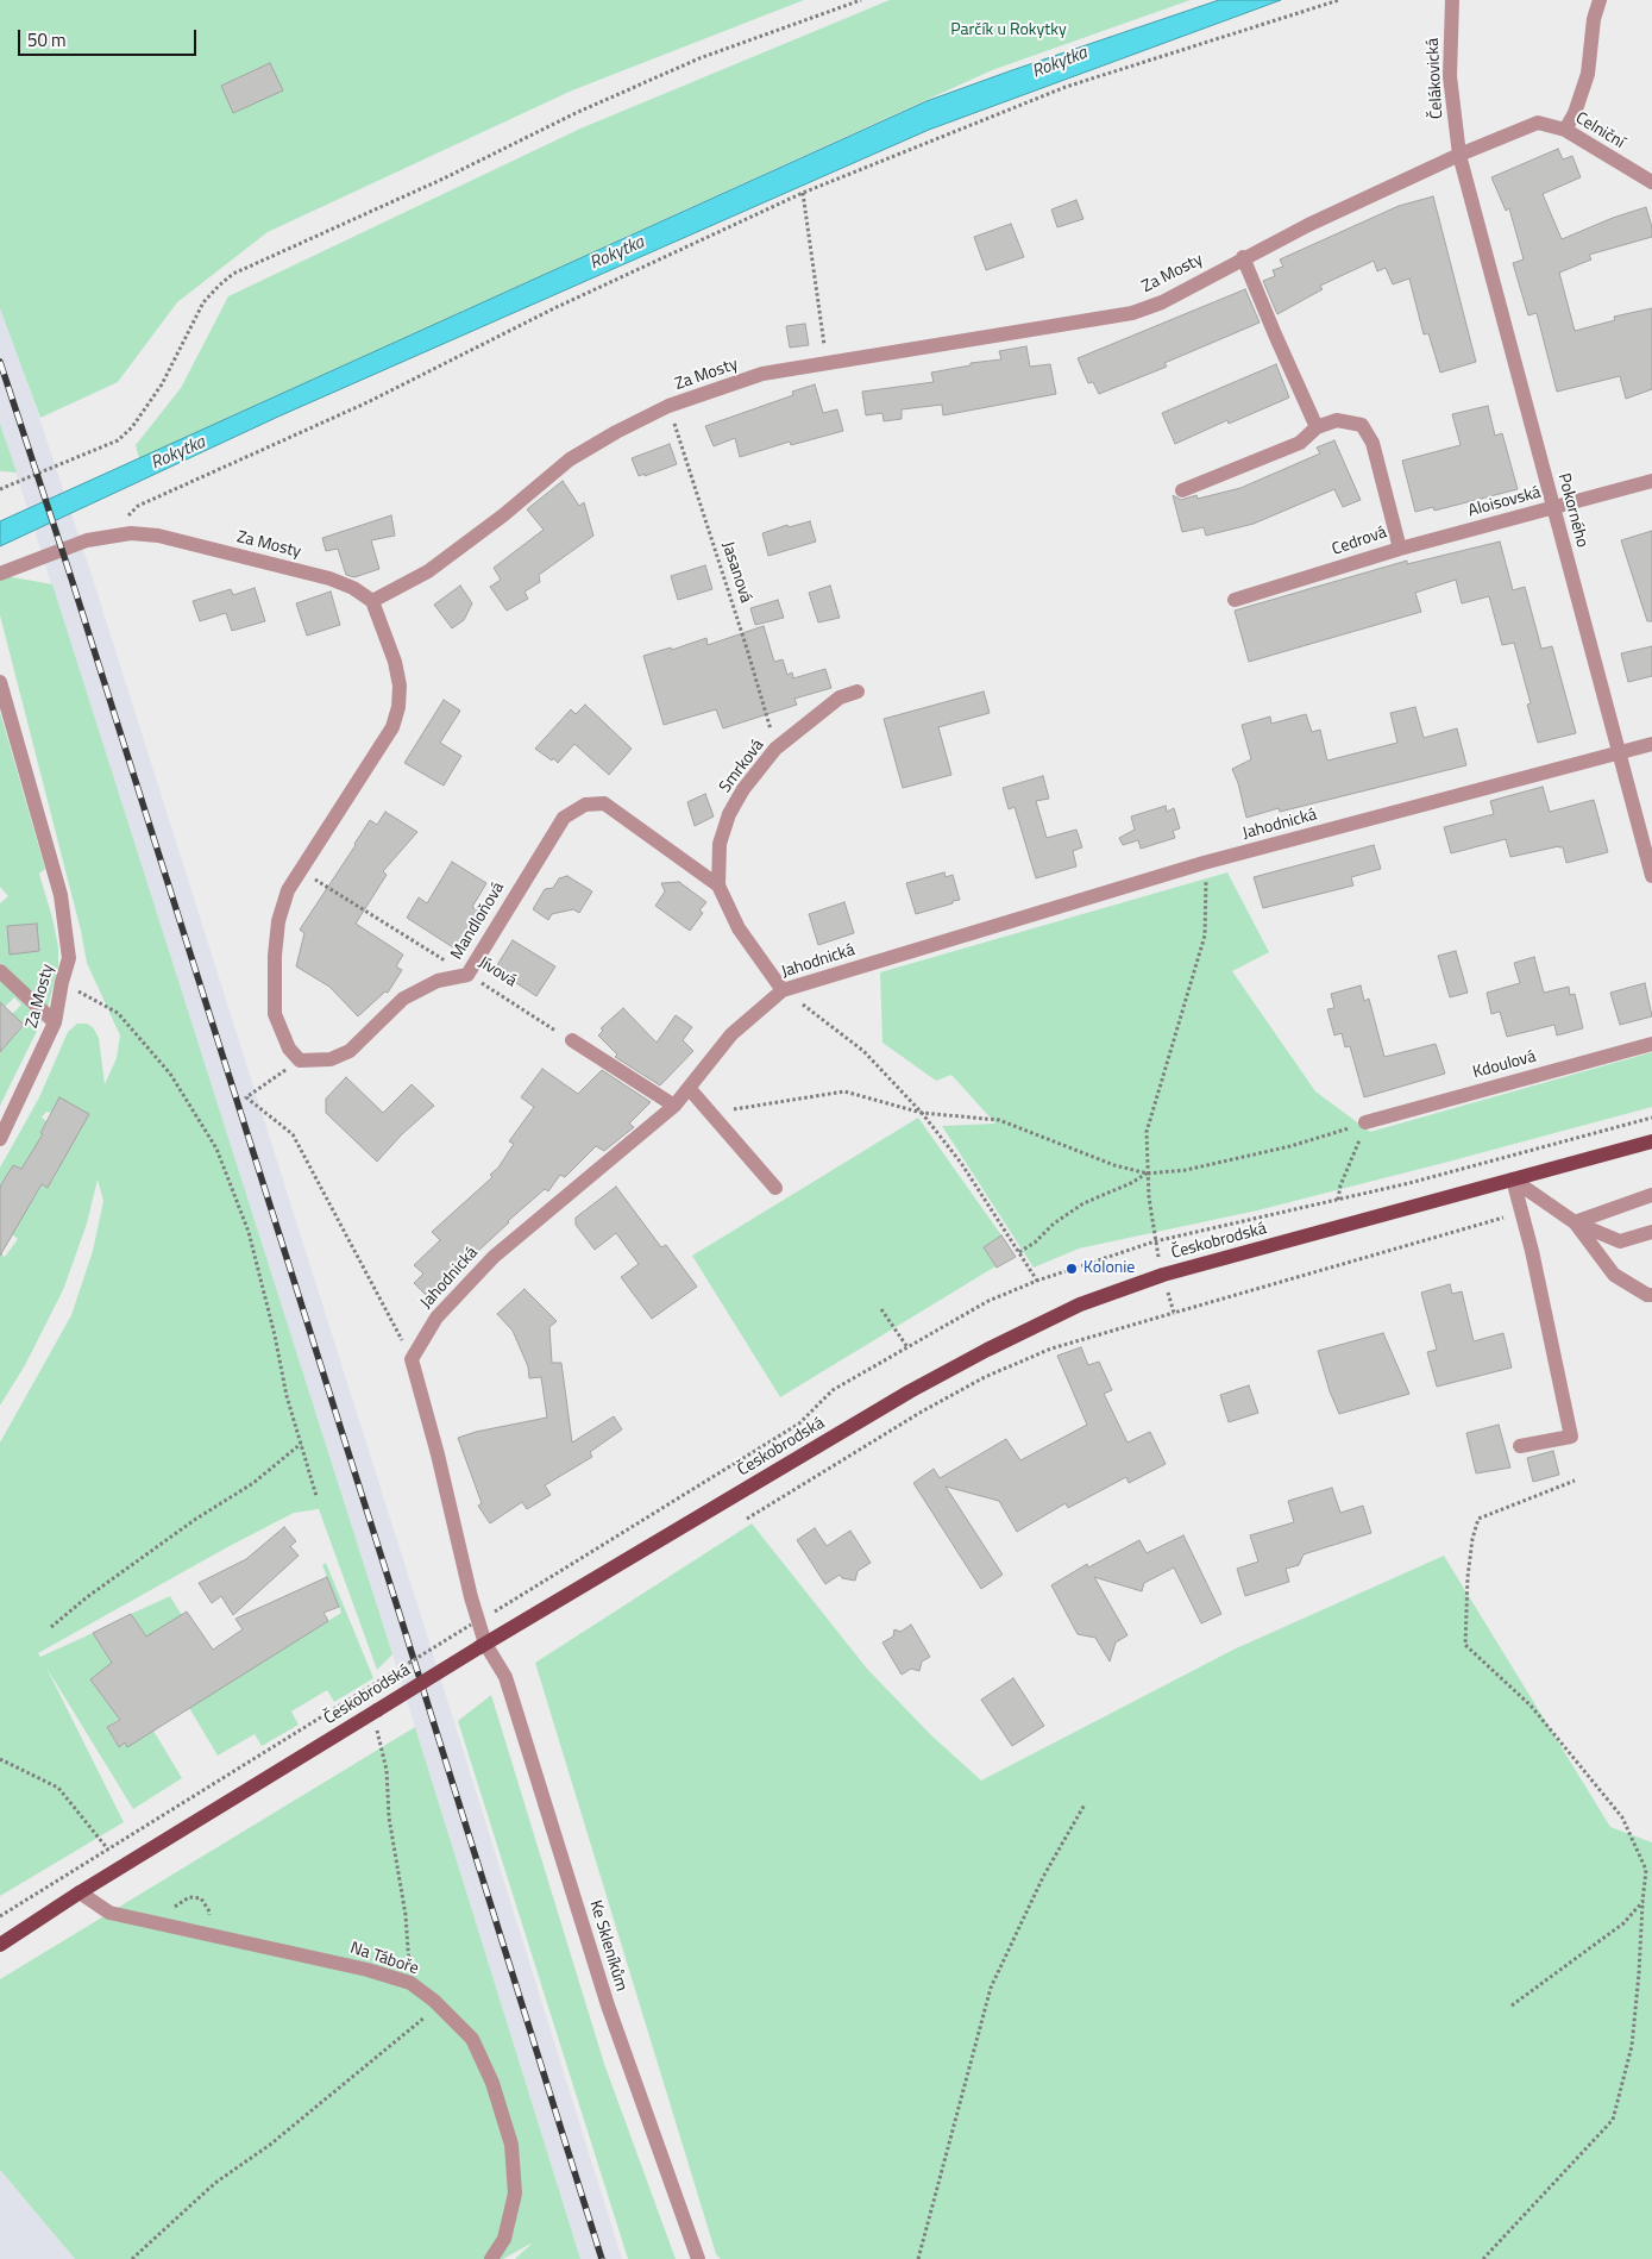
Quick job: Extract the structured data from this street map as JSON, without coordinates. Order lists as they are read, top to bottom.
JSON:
{
  "streets": {
    "main road": ["Českobrodská"],
    "street": [
      "Čelákovická",
      "Celniční",
      "Za Mosty",
      "Aloisovská",
      "Pokorného",
      "Cedrová",
      "Smrková",
      "Jahodnická",
      "Mandloňová",
      "Kdoulová",
      "Ke Skleníkům",
      "Na Táboře"
    ],
    "path": ["Jasanová", "Jívová"]
  },
  "crossings": [
    ["Čelákovická", "Celniční"],
    ["Čelákovická", "Za Mosty"],
    ["Čelákovická", "Pokorného"],
    ["Celniční", "Za Mosty"],
    ["Celniční", "Pokorného"],
    ["Za Mosty", "Pokorného"],
    ["Za Mosty", "Jasanová"],
    ["Aloisovská", "Pokorného"],
    ["Aloisovská", "Cedrová"],
    ["Pokorného", "Jahodnická"],
    ["Jasanová", "Smrková"],
    ["Smrková", "Jahodnická"],
    ["Smrková", "Mandloňová"],
    ["Mandloňová", "Jívová"],
    ["Českobrodská", "Ke Skleníkům"],
    ["Českobrodská", "Na Táboře"]
  ],
  "water": ["Rokytka"],
  "parks": ["Parčík u Rokytky"],
  "places": ["Kolonie"],
  "scale_bar": "50 m"
}
